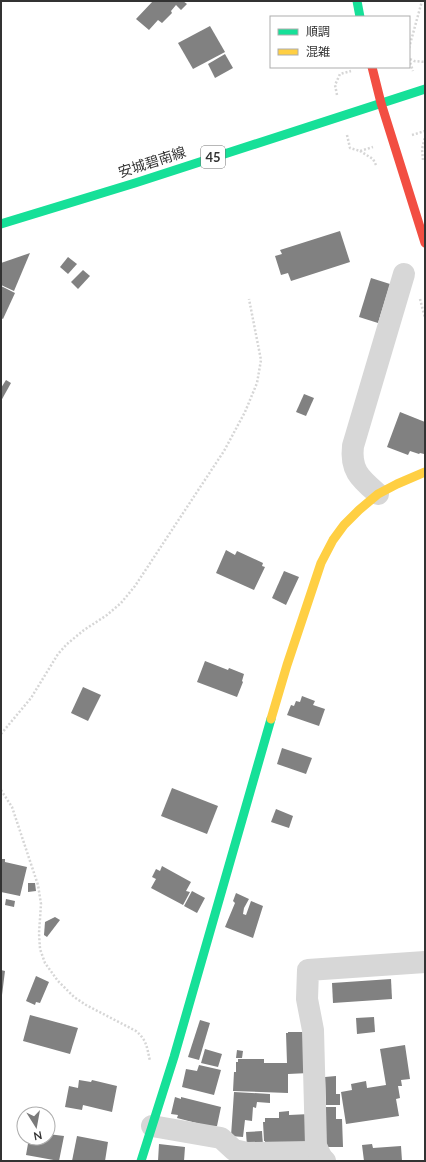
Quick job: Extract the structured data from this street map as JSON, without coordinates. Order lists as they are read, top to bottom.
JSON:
{
  "streets": {
    "street": ["45", "安城碧南線"]
  },
  "legend": ["順調", "混雑"],
  "north": "bottom"
}
